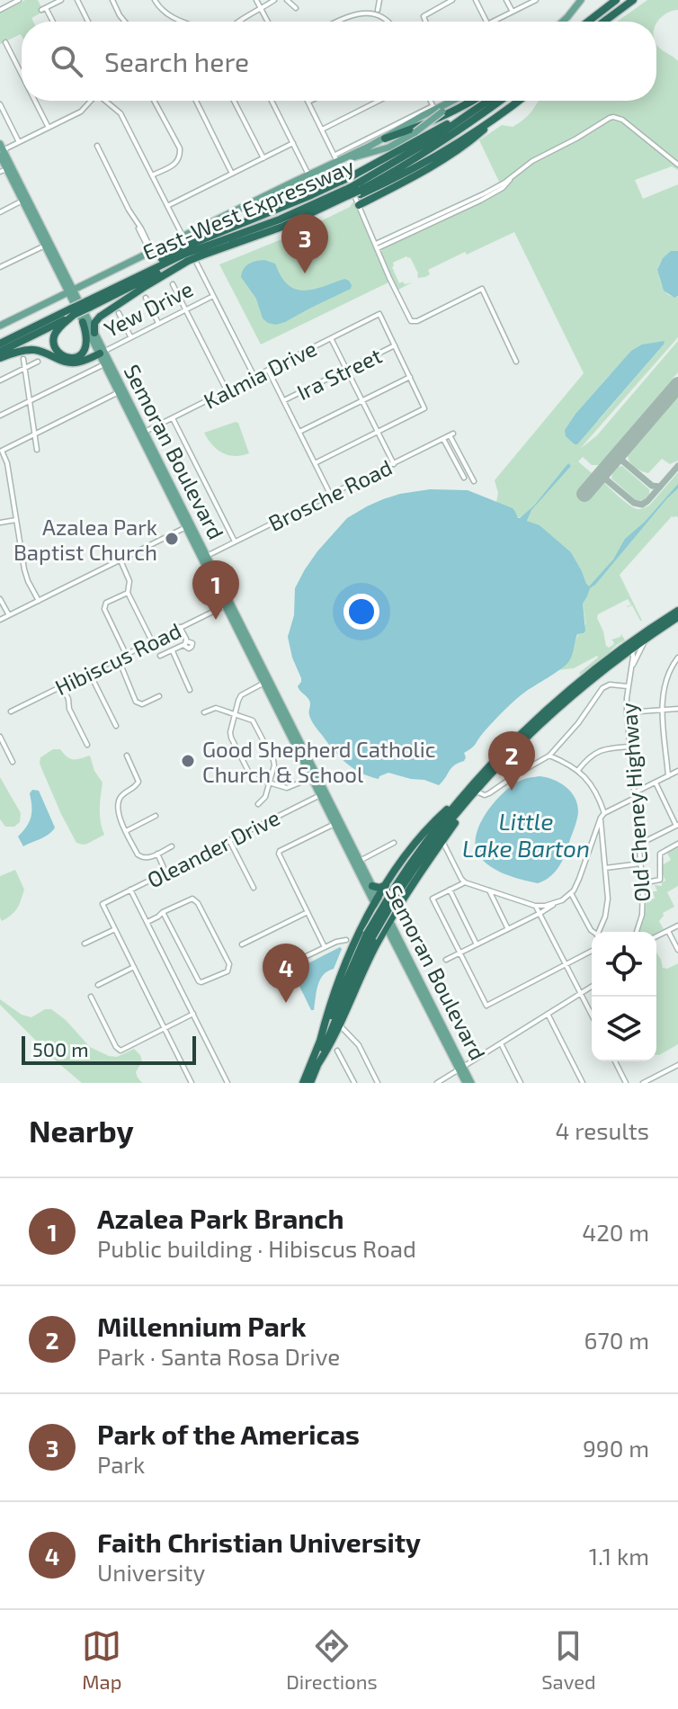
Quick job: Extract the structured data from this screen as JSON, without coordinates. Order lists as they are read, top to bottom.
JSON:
{
  "streets": {
    "highway": ["East-West Expressway"],
    "main road": ["Semoran Boulevard"],
    "street": [
      "Yew Drive",
      "Ira Street",
      "Kalmia Drive",
      "Brosche Road",
      "Hibiscus Road",
      "Old Cheney Highway",
      "Oleander Drive"
    ]
  },
  "crossings": [
    ["Yew Drive", "Semoran Boulevard"],
    ["Ira Street", "Kalmia Drive"],
    ["Kalmia Drive", "Semoran Boulevard"],
    ["Semoran Boulevard", "Brosche Road"],
    ["Semoran Boulevard", "Hibiscus Road"],
    ["Semoran Boulevard", "Oleander Drive"]
  ],
  "water": ["Little Lake Barton"],
  "places": ["Azalea Park Baptist Church", "Good Shepherd Catholic Church & School"],
  "scale_bar": "500 m",
  "page": {
    "search": "Search here",
    "pins": [
      "3",
      "1",
      "2",
      "4"
    ],
    "scale": "500 m",
    "heading": ["Nearby", "4 results"],
    "list": [
      {
        "mark": "1",
        "name": "Azalea Park Branch",
        "note": "Public building · Hibiscus Road",
        "value": "420 m"
      },
      {
        "mark": "2",
        "name": "Millennium Park",
        "note": "Park · Santa Rosa Drive",
        "value": "670 m"
      },
      {
        "mark": "3",
        "name": "Park of the Americas",
        "note": "Park",
        "value": "990 m"
      },
      {
        "mark": "4",
        "name": "Faith Christian University",
        "note": "University",
        "value": "1.1 km"
      }
    ],
    "nav": ["Map", "Directions", "Saved"]
  }
}
